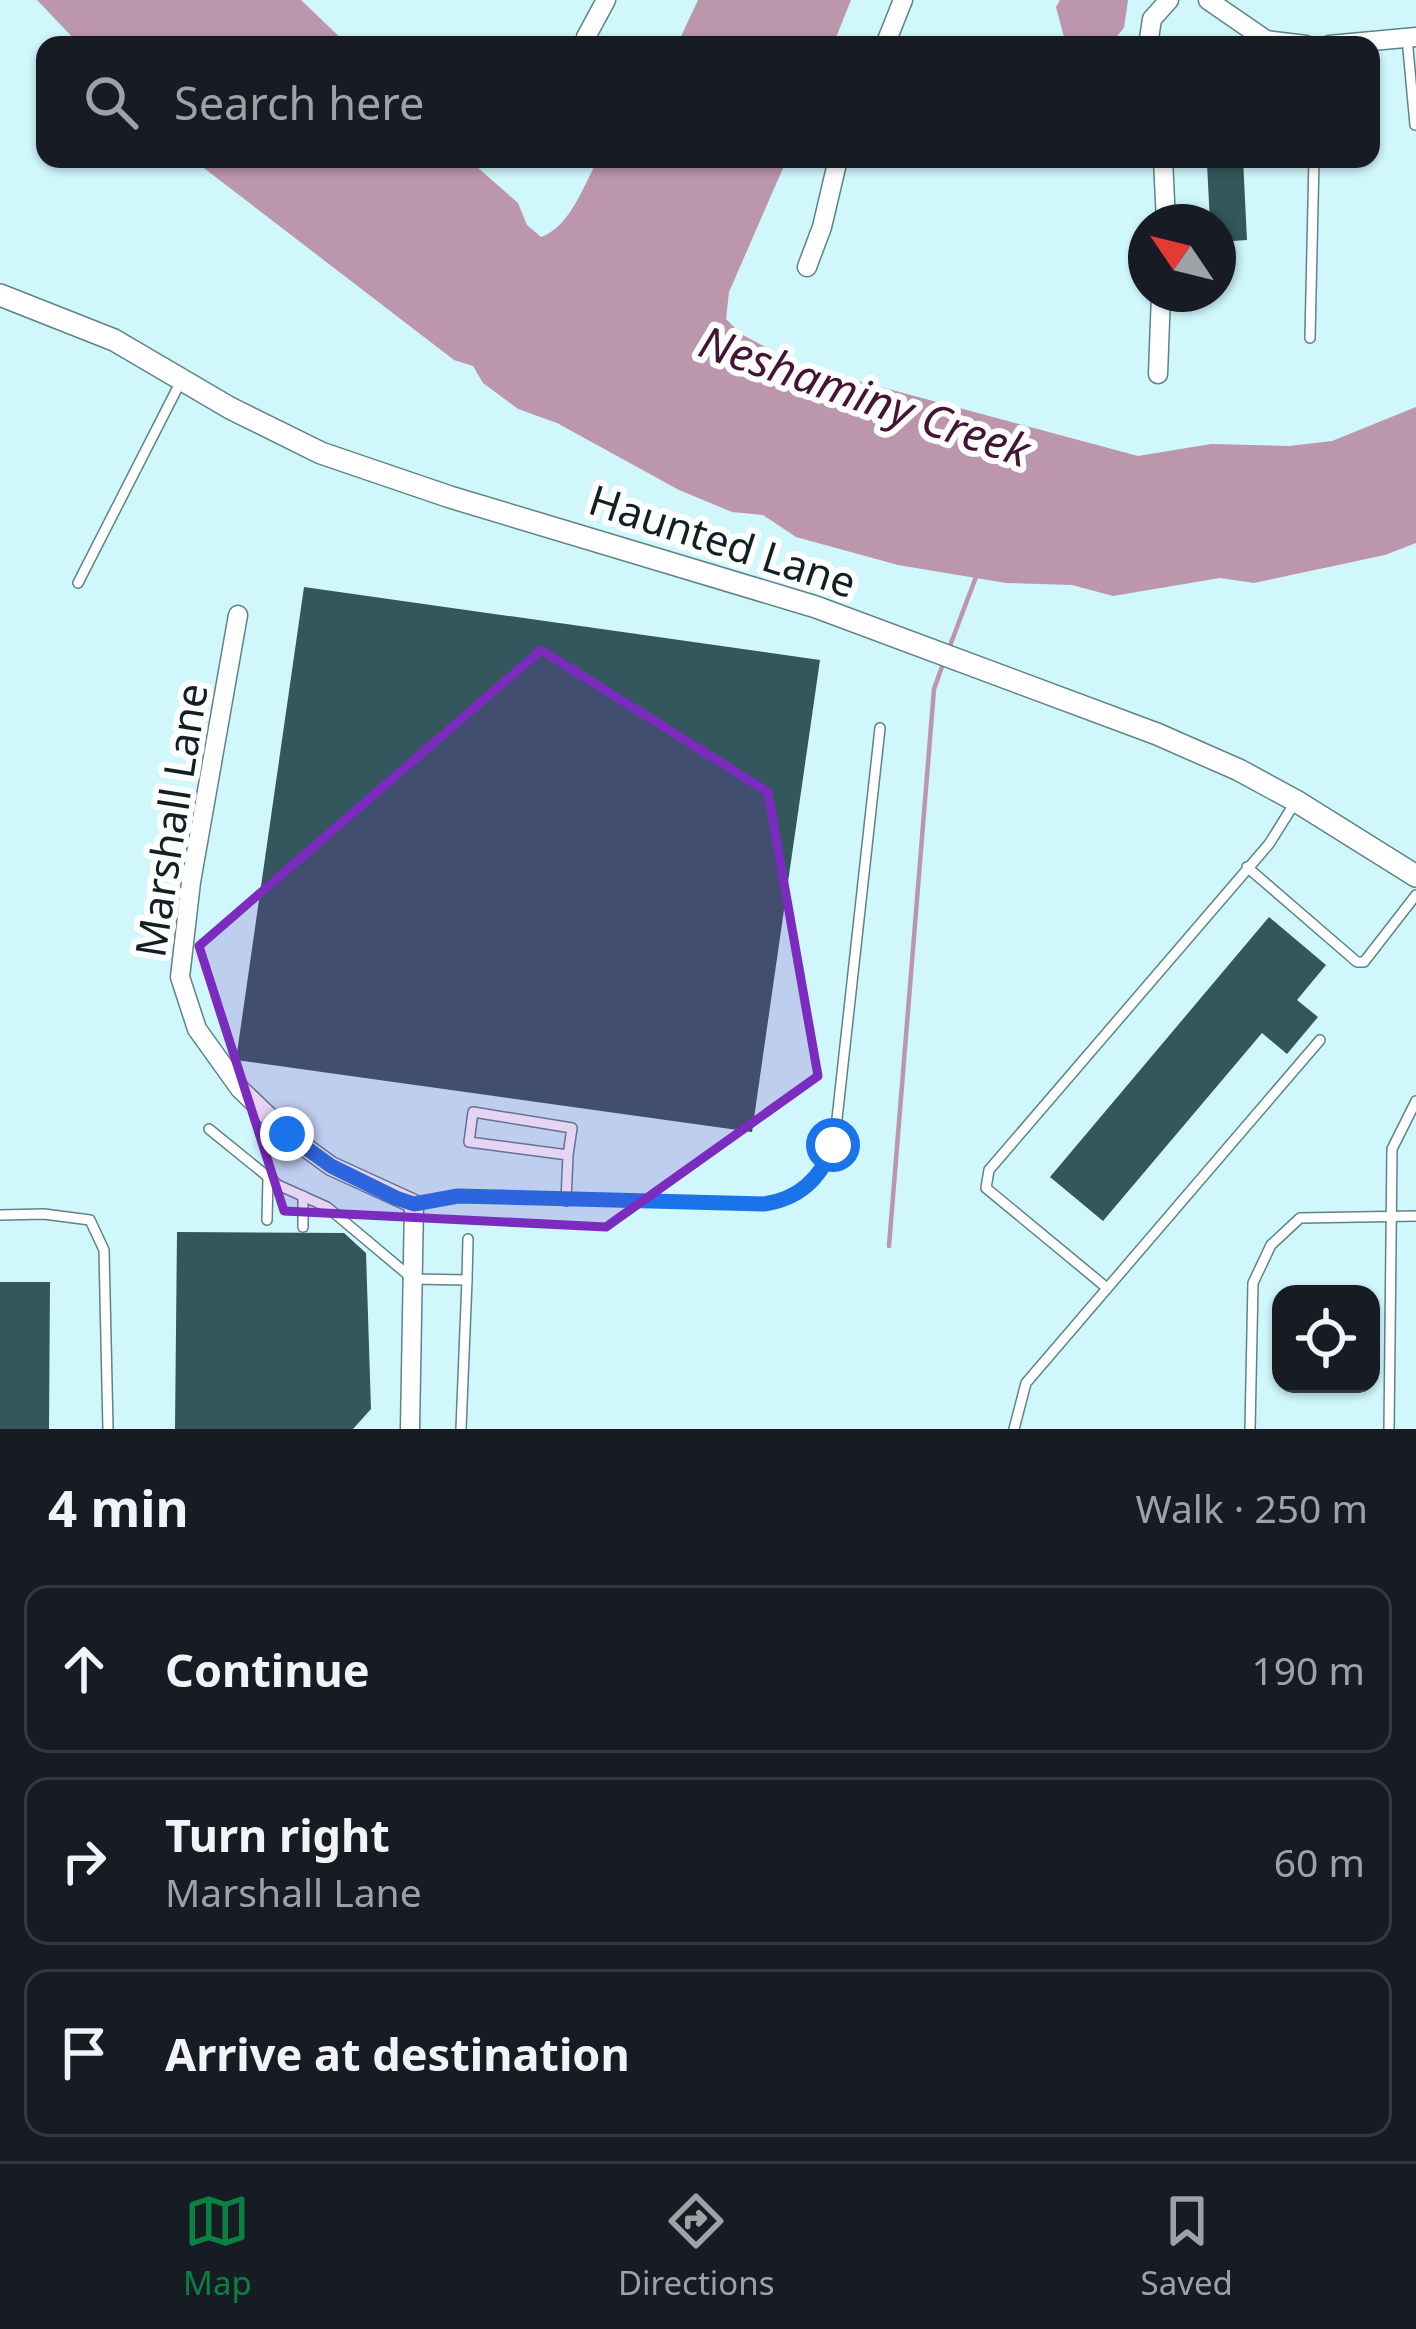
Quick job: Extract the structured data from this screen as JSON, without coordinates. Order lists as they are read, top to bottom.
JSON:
{
  "streets": {
    "street": ["Haunted Lane", "Marshall Lane"]
  },
  "water": ["Neshaminy Creek"],
  "north": "top left",
  "page": {
    "search": "Search here",
    "heading": ["4 min", "Walk · 250 m"],
    "list": [
      ["Continue", "190 m"],
      ["Turn right", "Marshall Lane", "60 m"],
      "Arrive at destination"
    ],
    "nav": ["Map", "Directions", "Saved"]
  }
}
